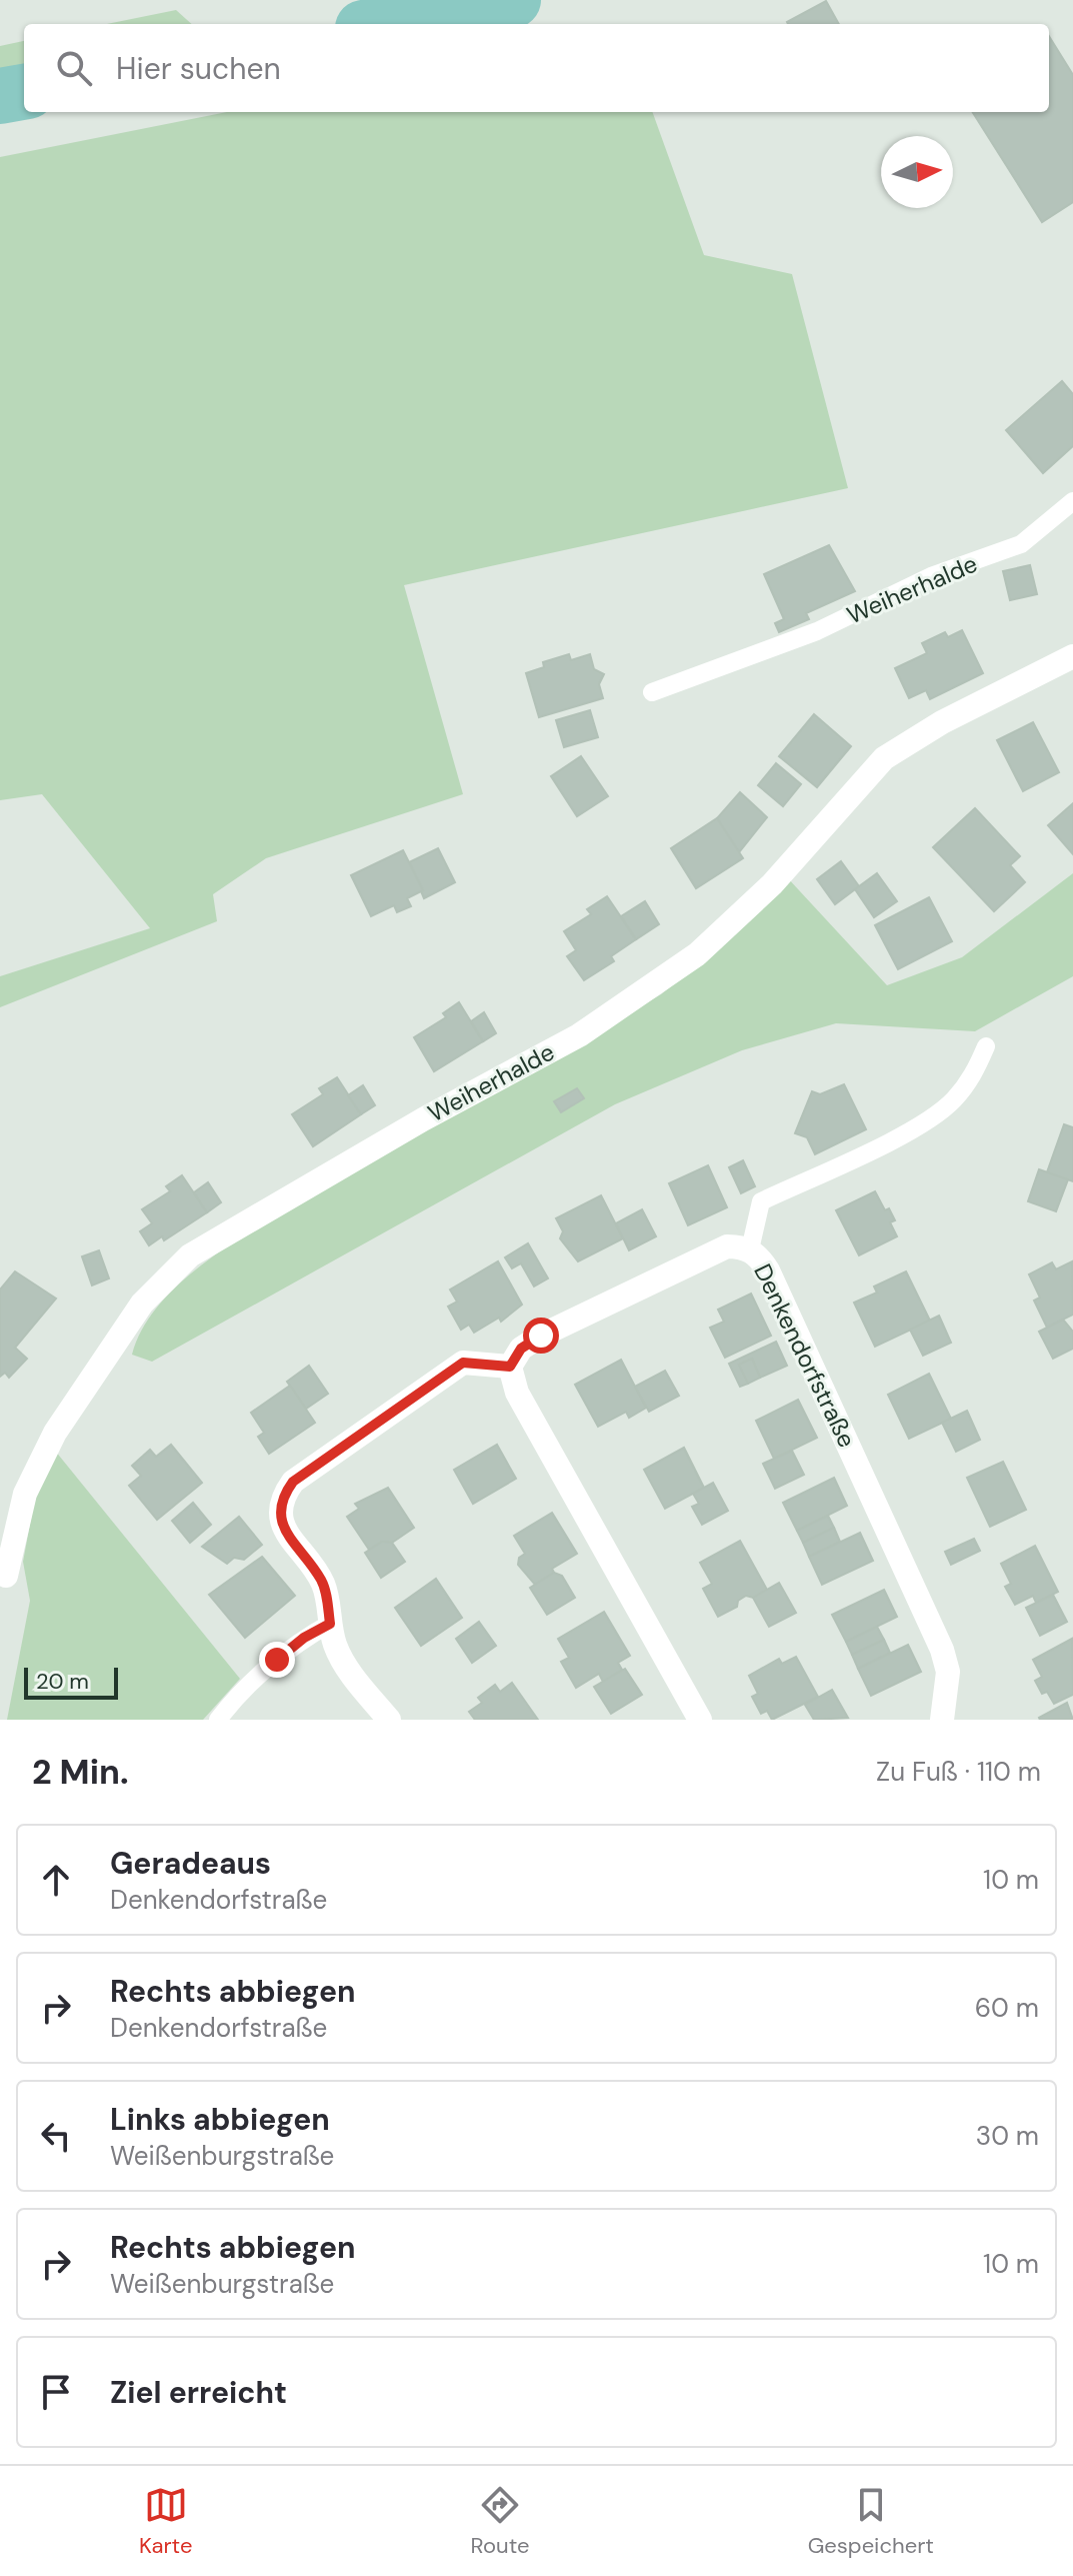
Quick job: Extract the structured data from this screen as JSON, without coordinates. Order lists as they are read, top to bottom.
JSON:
{
  "streets": {
    "street": ["Weiherhalde", "Denkendorfstraße"]
  },
  "scale_bar": "20 m",
  "north": "right",
  "page": {
    "search": "Hier suchen",
    "scale": "20 m",
    "heading": ["2 Min.", "Zu Fuß · 110 m"],
    "list": [
      ["Geradeaus", "Denkendorfstraße", "10 m"],
      ["Rechts abbiegen", "Denkendorfstraße", "60 m"],
      ["Links abbiegen", "Weißenburgstraße", "30 m"],
      ["Rechts abbiegen", "Weißenburgstraße", "10 m"],
      "Ziel erreicht"
    ],
    "nav": ["Karte", "Route", "Gespeichert"]
  }
}
